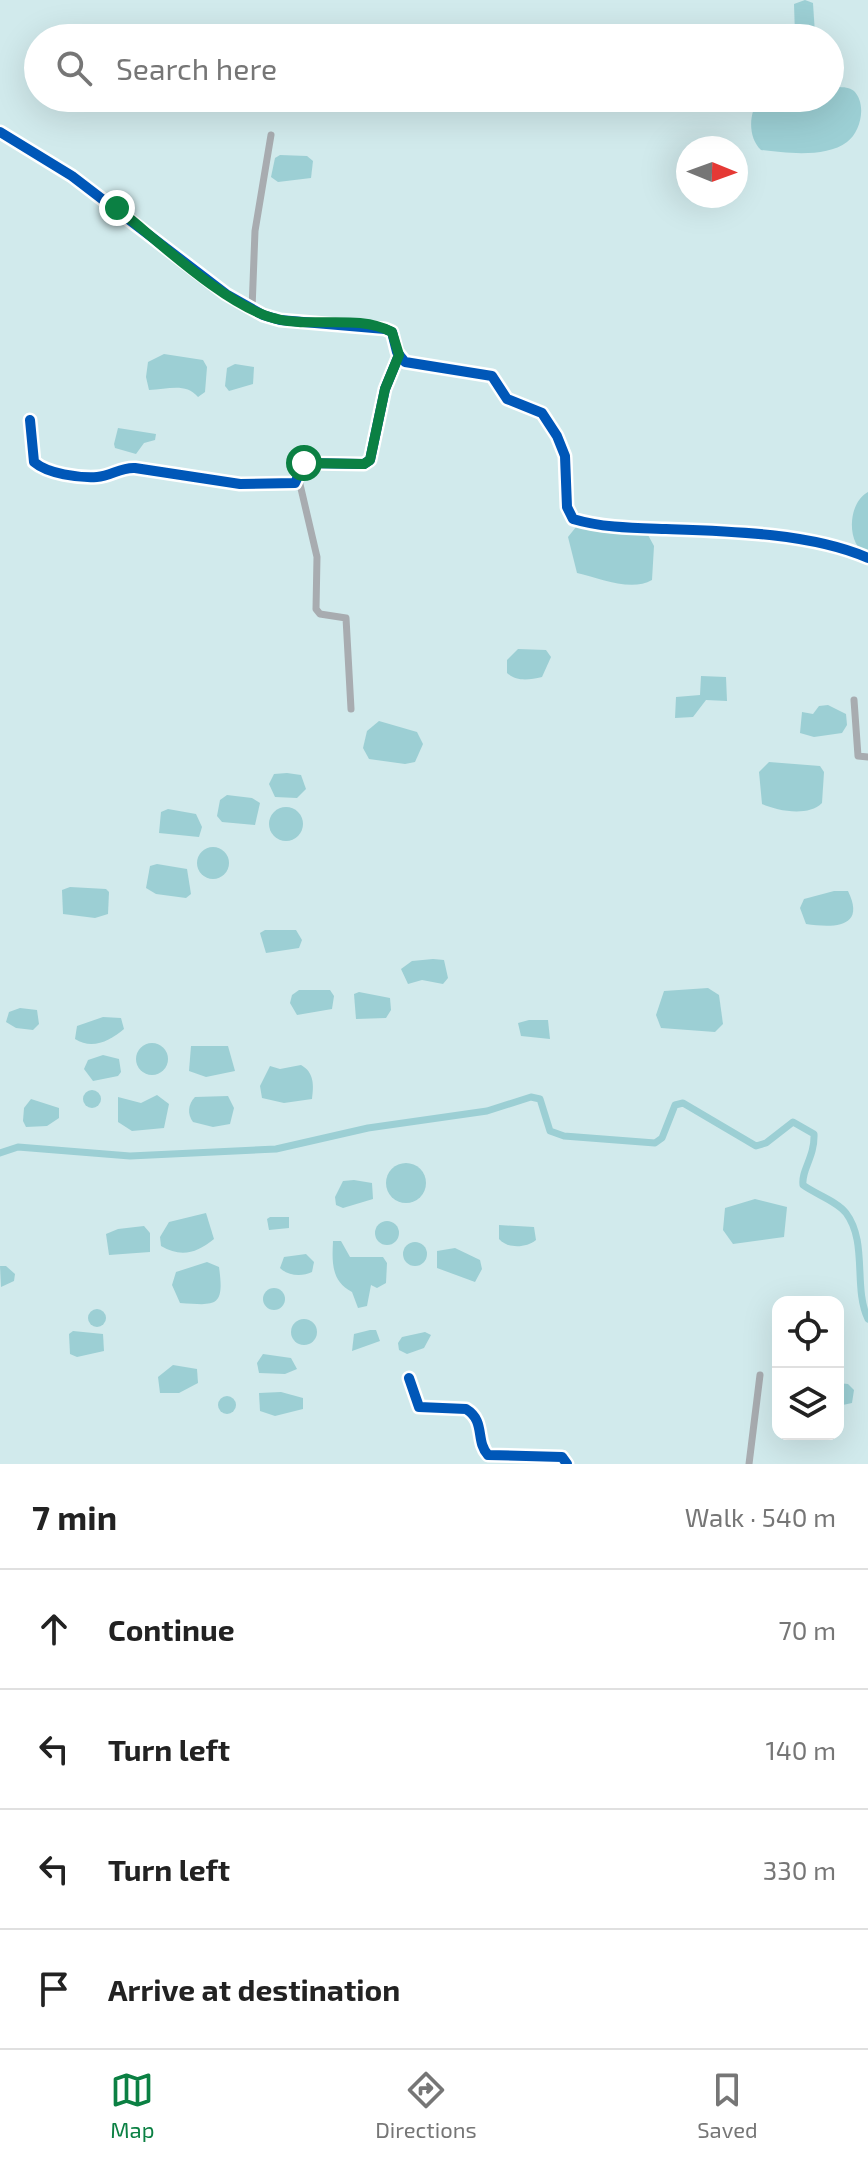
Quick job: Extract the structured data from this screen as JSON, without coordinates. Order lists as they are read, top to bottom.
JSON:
{
  "north": "right",
  "page": {
    "search": "Search here",
    "heading": ["7 min", "Walk · 540 m"],
    "list": [
      ["Continue", "70 m"],
      ["Turn left", "140 m"],
      ["Turn left", "330 m"],
      "Arrive at destination"
    ],
    "nav": ["Map", "Directions", "Saved"]
  }
}
